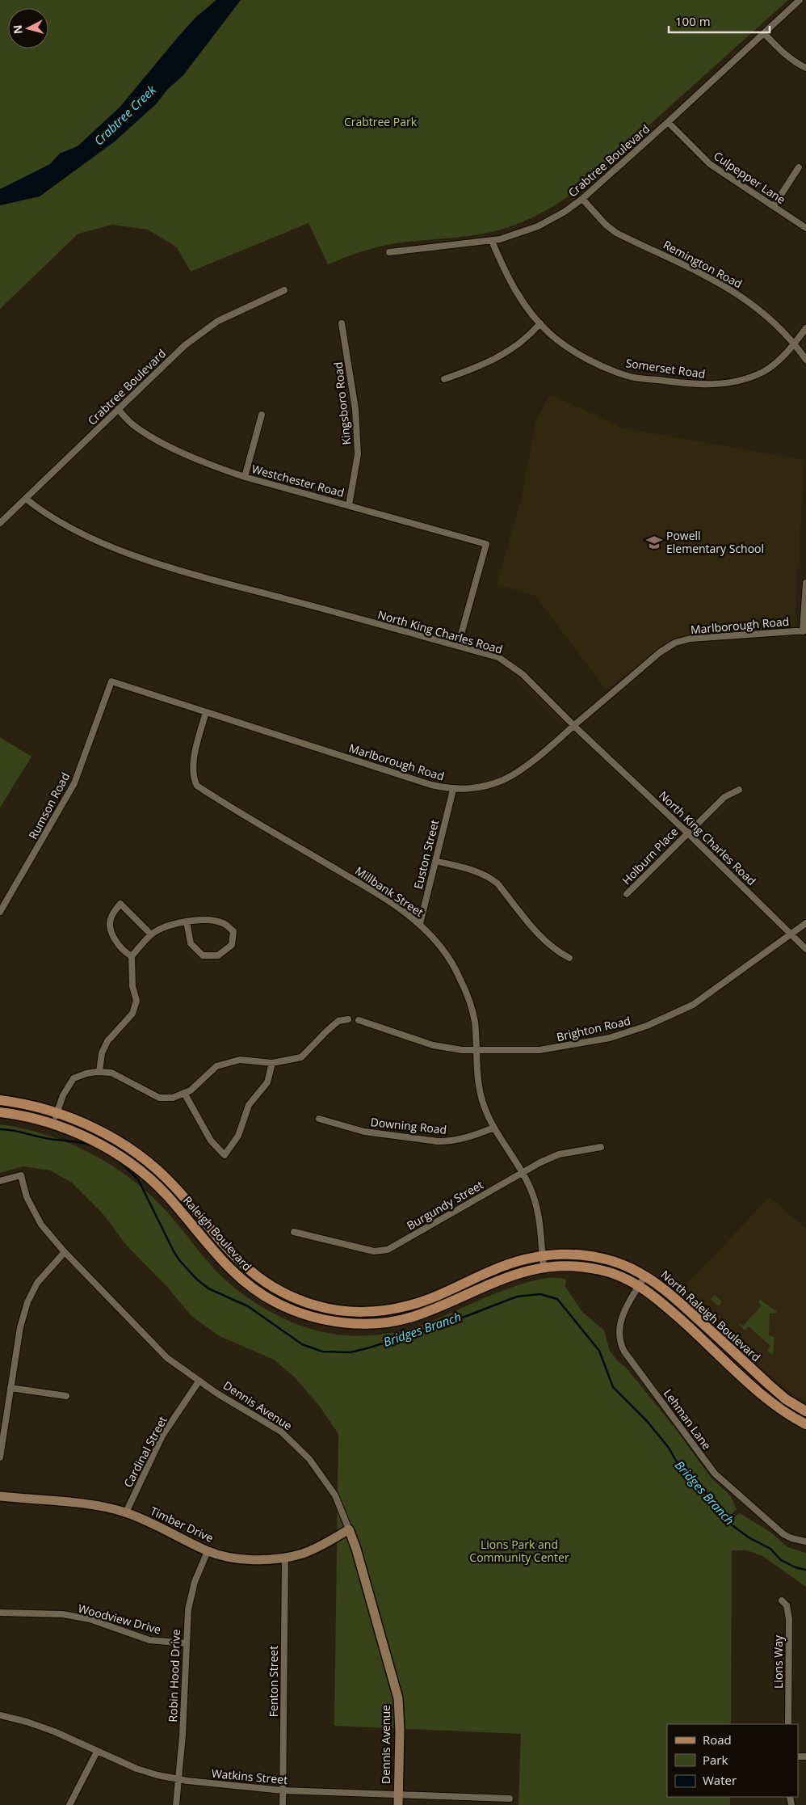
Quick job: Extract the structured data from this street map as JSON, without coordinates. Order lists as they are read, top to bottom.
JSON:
{
  "streets": {
    "main road": ["Raleigh Boulevard", "North Raleigh Boulevard"],
    "street": [
      "Crabtree Boulevard",
      "Culpepper Lane",
      "Remington Road",
      "Somerset Road",
      "Kingsboro Road",
      "Westchester Road",
      "Marlborough Road",
      "North King Charles Road",
      "Rumson Road",
      "Euston Street",
      "Holburn Place",
      "Millbank Street",
      "Brighton Road",
      "Downing Road",
      "Burgundy Street",
      "Dennis Avenue",
      "Lehman Lane",
      "Cardinal Street",
      "Timber Drive",
      "Woodview Drive",
      "Lions Way",
      "Robin Hood Drive",
      "Fenton Street",
      "Watkins Street"
    ]
  },
  "crossings": [
    ["Crabtree Boulevard", "Culpepper Lane"],
    ["Crabtree Boulevard", "Remington Road"],
    ["Crabtree Boulevard", "Somerset Road"],
    ["Crabtree Boulevard", "Westchester Road"],
    ["Crabtree Boulevard", "North King Charles Road"],
    ["Remington Road", "Somerset Road"],
    ["Kingsboro Road", "Westchester Road"],
    ["Westchester Road", "North King Charles Road"],
    ["Marlborough Road", "North King Charles Road"],
    ["Marlborough Road", "Rumson Road"],
    ["Marlborough Road", "Euston Street"],
    ["Marlborough Road", "Millbank Street"],
    ["North King Charles Road", "Holburn Place"],
    ["North King Charles Road", "Brighton Road"],
    ["Euston Street", "Millbank Street"],
    ["Millbank Street", "Brighton Road"],
    ["Millbank Street", "Downing Road"],
    ["Millbank Street", "Burgundy Street"],
    ["Millbank Street", "Raleigh Boulevard"],
    ["Millbank Street", "North Raleigh Boulevard"],
    ["Raleigh Boulevard", "North Raleigh Boulevard"],
    ["North Raleigh Boulevard", "Lehman Lane"],
    ["Dennis Avenue", "Cardinal Street"],
    ["Dennis Avenue", "Timber Drive"],
    ["Dennis Avenue", "Watkins Street"],
    ["Cardinal Street", "Timber Drive"],
    ["Timber Drive", "Robin Hood Drive"],
    ["Timber Drive", "Fenton Street"],
    ["Woodview Drive", "Robin Hood Drive"],
    ["Robin Hood Drive", "Watkins Street"],
    ["Fenton Street", "Watkins Street"]
  ],
  "water": ["Crabtree Creek", "Bridges Branch"],
  "parks": ["Crabtree Park", "Lions Park and Community Center"],
  "places": {
    "school or university": ["Powell Elementary School"]
  },
  "legend": ["Road", "Park", "Water"],
  "scale_bar": "100 m",
  "north": "left"
}
